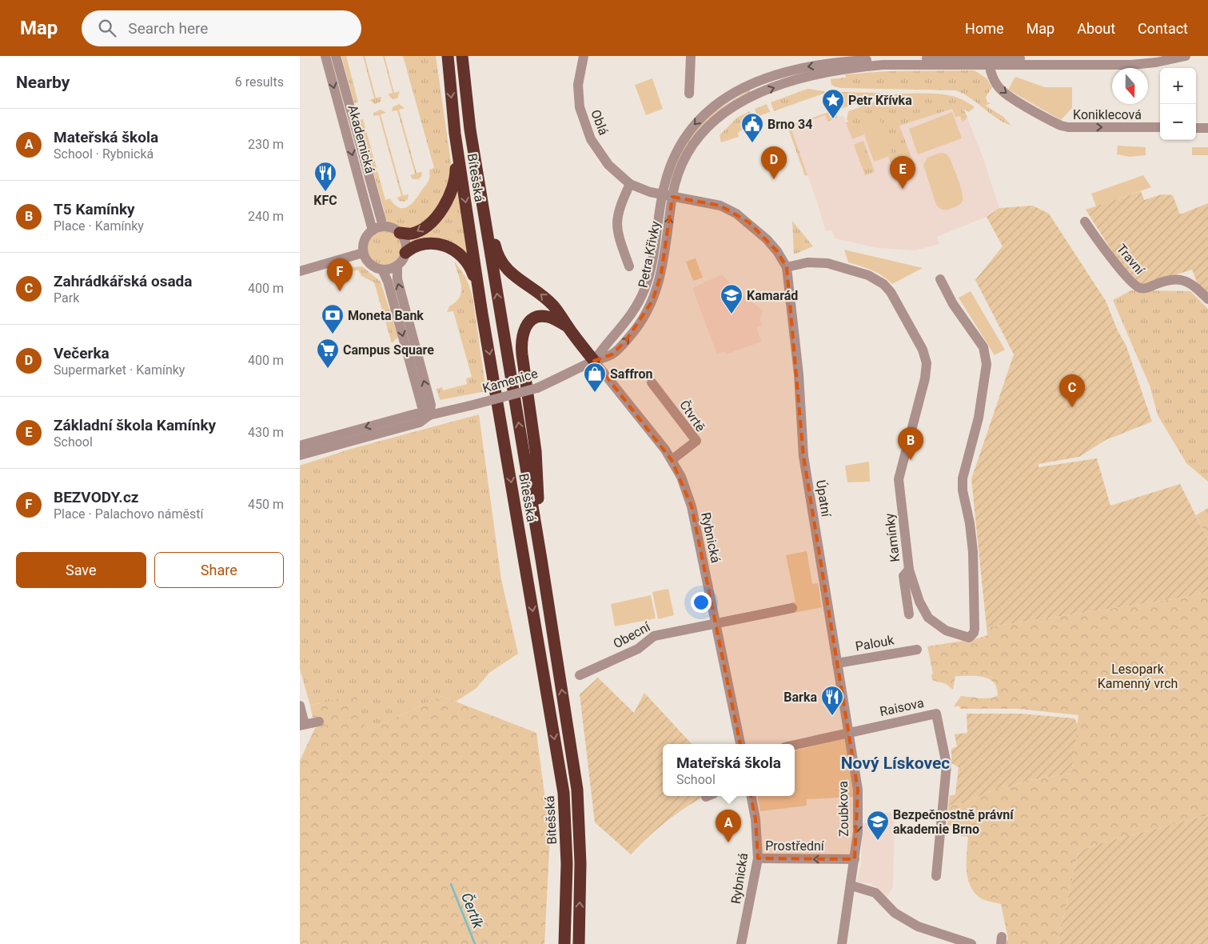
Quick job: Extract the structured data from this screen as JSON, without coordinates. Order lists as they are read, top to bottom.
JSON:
{
  "streets": {
    "highway": ["Bítešská"],
    "street": [
      "Koniklecová",
      "Oblá",
      "Akademická",
      "Petra Křivky",
      "Travní",
      "Kamenice",
      "Čtvrtě",
      "Úpatní",
      "Rybnická",
      "Kamínky",
      "Obecní",
      "Palouk",
      "Raisova",
      "Zoubkova",
      "Prostřední"
    ]
  },
  "crossings": [
    ["Koniklecová", "Petra Křivky"],
    ["Oblá", "Petra Křivky"],
    ["Petra Křivky", "Kamenice"],
    ["Petra Křivky", "Rybnická"],
    ["Kamenice", "Rybnická"],
    ["Čtvrtě", "Rybnická"],
    ["Úpatní", "Kamínky"],
    ["Úpatní", "Palouk"],
    ["Úpatní", "Raisova"],
    ["Úpatní", "Zoubkova"],
    ["Rybnická", "Obecní"],
    ["Rybnická", "Prostřední"],
    ["Raisova", "Zoubkova"],
    ["Zoubkova", "Prostřední"]
  ],
  "one_way": ["Koniklecová", "Zoubkova", "Prostřední"],
  "districts": ["Nový Lískovec"],
  "water": ["Čertík"],
  "parks": ["Lesopark Kamenný vrch"],
  "places": {
    "place": ["Petr Křívka"],
    "public building": ["Brno 34"],
    "restaurant": ["KFC", "Barka"],
    "school or university": ["Kamarád", "Bezpečnostně právní akademie Brno"],
    "bank": ["Moneta Bank"],
    "supermarket": ["Campus Square"],
    "shop": ["Saffron"]
  },
  "north": "bottom",
  "page": {
    "header": "Map",
    "search": "Search here",
    "nav": [
      "Home",
      "Map",
      "About",
      "Contact"
    ],
    "heading": ["Nearby", "6 results"],
    "map_buttons": ["+", "−"],
    "list": [
      {
        "mark": "A",
        "name": "Mateřská škola",
        "note": "School · Rybnická",
        "value": "230 m"
      },
      {
        "mark": "B",
        "name": "T5 Kamínky",
        "note": "Place · Kamínky",
        "value": "240 m"
      },
      {
        "mark": "C",
        "name": "Zahrádkářská osada",
        "note": "Park",
        "value": "400 m"
      },
      {
        "mark": "D",
        "name": "Večerka",
        "note": "Supermarket · Kamínky",
        "value": "400 m"
      },
      {
        "mark": "E",
        "name": "Základní škola Kamínky",
        "note": "School",
        "value": "430 m"
      },
      {
        "mark": "F",
        "name": "BEZVODY.cz",
        "note": "Place · Palachovo náměstí",
        "value": "450 m"
      }
    ],
    "pins": [
      "D",
      "E",
      "F",
      "C",
      "B",
      "A"
    ],
    "buttons": ["Save", "Share"],
    "popup": ["Mateřská škola", "School"]
  }
}
